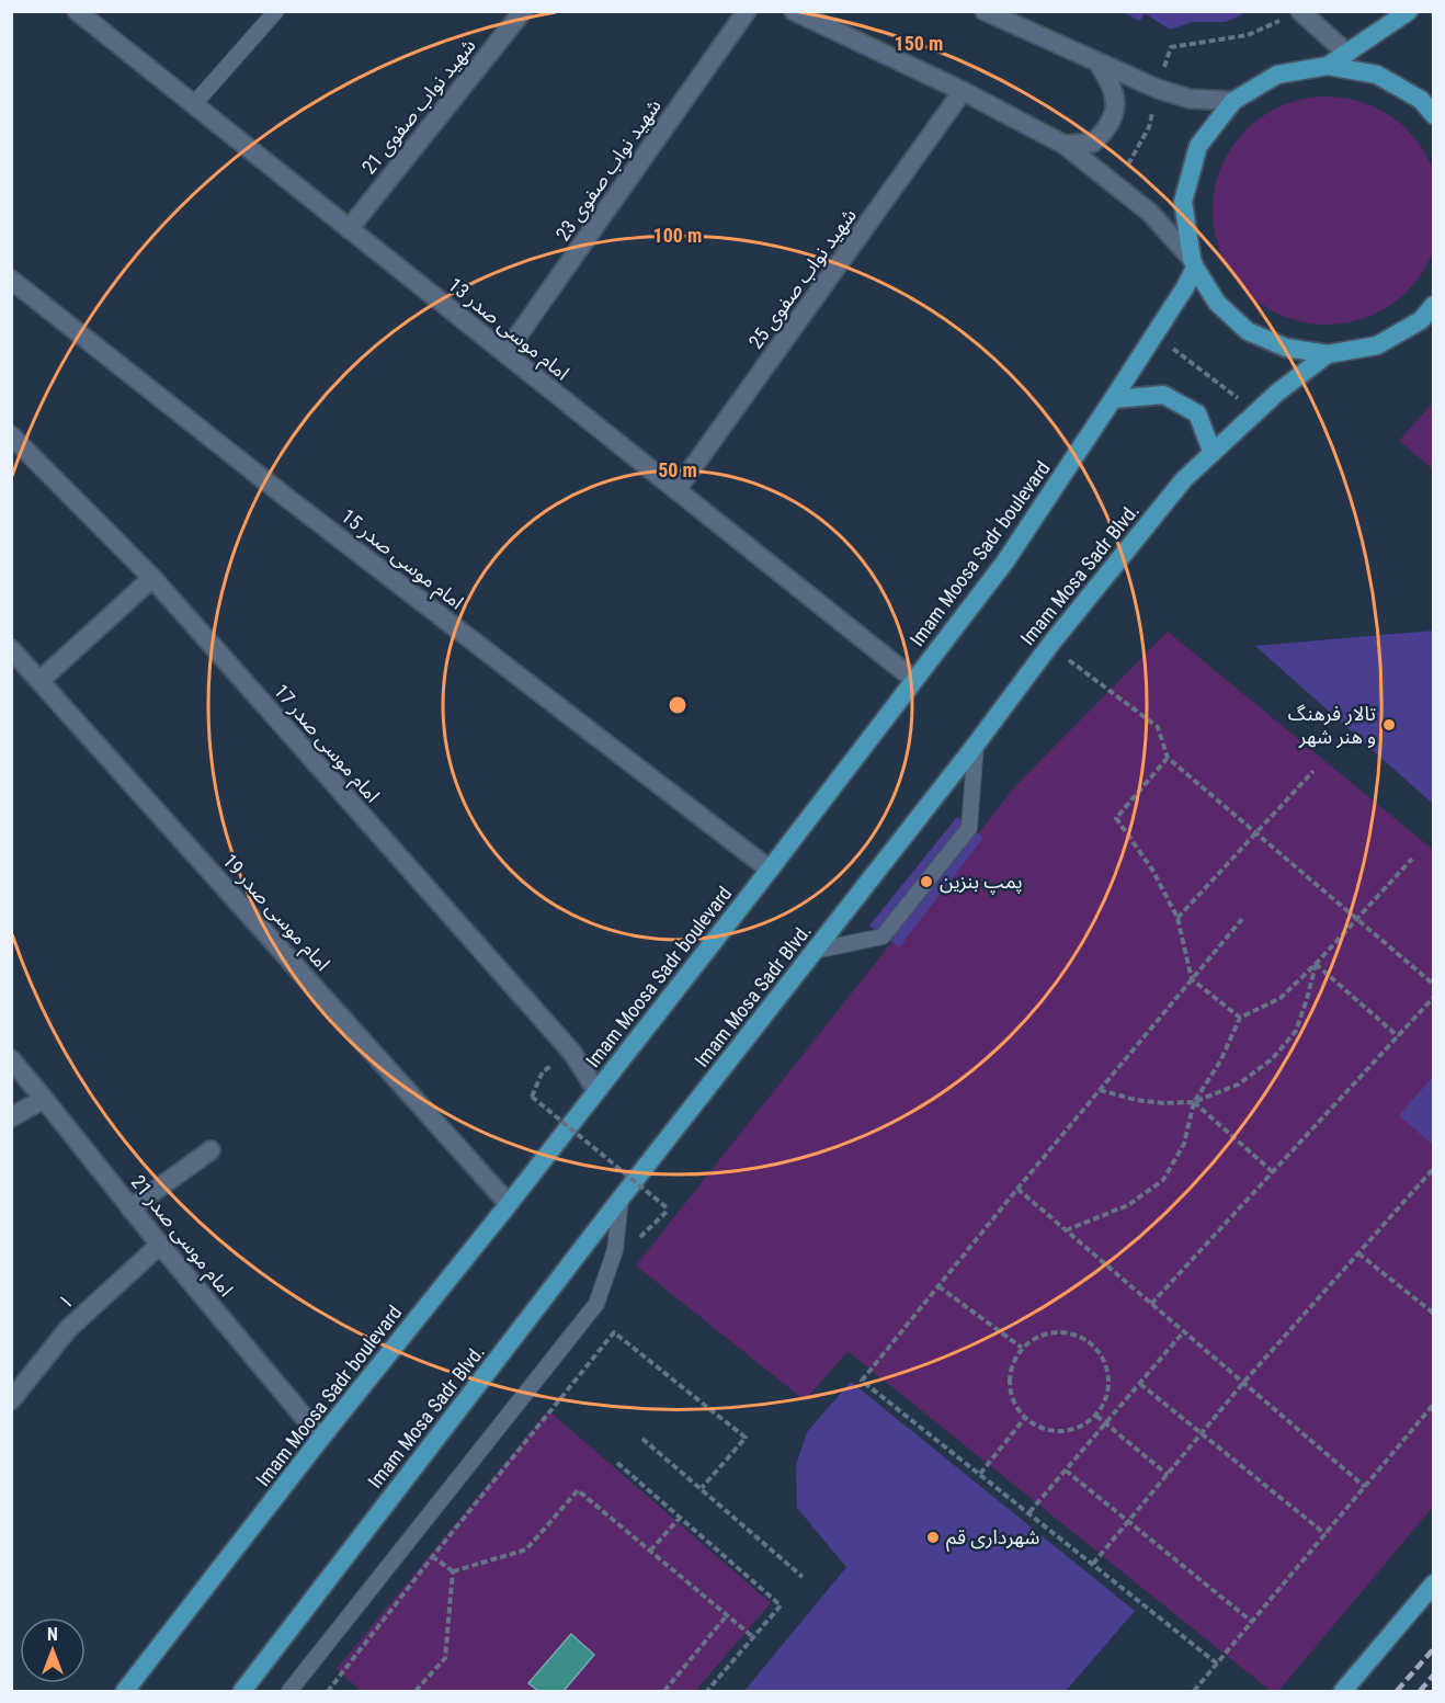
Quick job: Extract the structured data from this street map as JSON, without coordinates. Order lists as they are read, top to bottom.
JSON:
{
  "streets": {
    "main road": ["Imam Moosa Sadr boulevard", "Imam Mosa Sadr Blvd."],
    "street": [
      "شهید نواب صفوی 21",
      "شهید نواب صفوی 23",
      "شهید نواب صفوی 25",
      "امام موسی صدر 13",
      "امام موسی صدر 15",
      "امام موسی صدر 17",
      "امام موسی صدر 19",
      "امام موسی صدر 21",
      "۱"
    ]
  },
  "crossings": [
    ["شهید نواب صفوی 21", "امام موسی صدر 13"],
    ["شهید نواب صفوی 23", "امام موسی صدر 13"],
    ["شهید نواب صفوی 25", "امام موسی صدر 13"],
    ["امام موسی صدر 13", "Imam Moosa Sadr boulevard"],
    ["Imam Moosa Sadr boulevard", "امام موسی صدر 15"],
    ["Imam Moosa Sadr boulevard", "امام موسی صدر 17"],
    ["Imam Moosa Sadr boulevard", "امام موسی صدر 19"],
    ["Imam Moosa Sadr boulevard", "امام موسی صدر 21"],
    ["امام موسی صدر 21", "۱"]
  ],
  "places": ["تالار فرهنگ و هنر شهر", "پمپ بنزین", "شهرداری قم"],
  "north": "top",
  "rings": ["150 m", "100 m", "50 m"]
}
